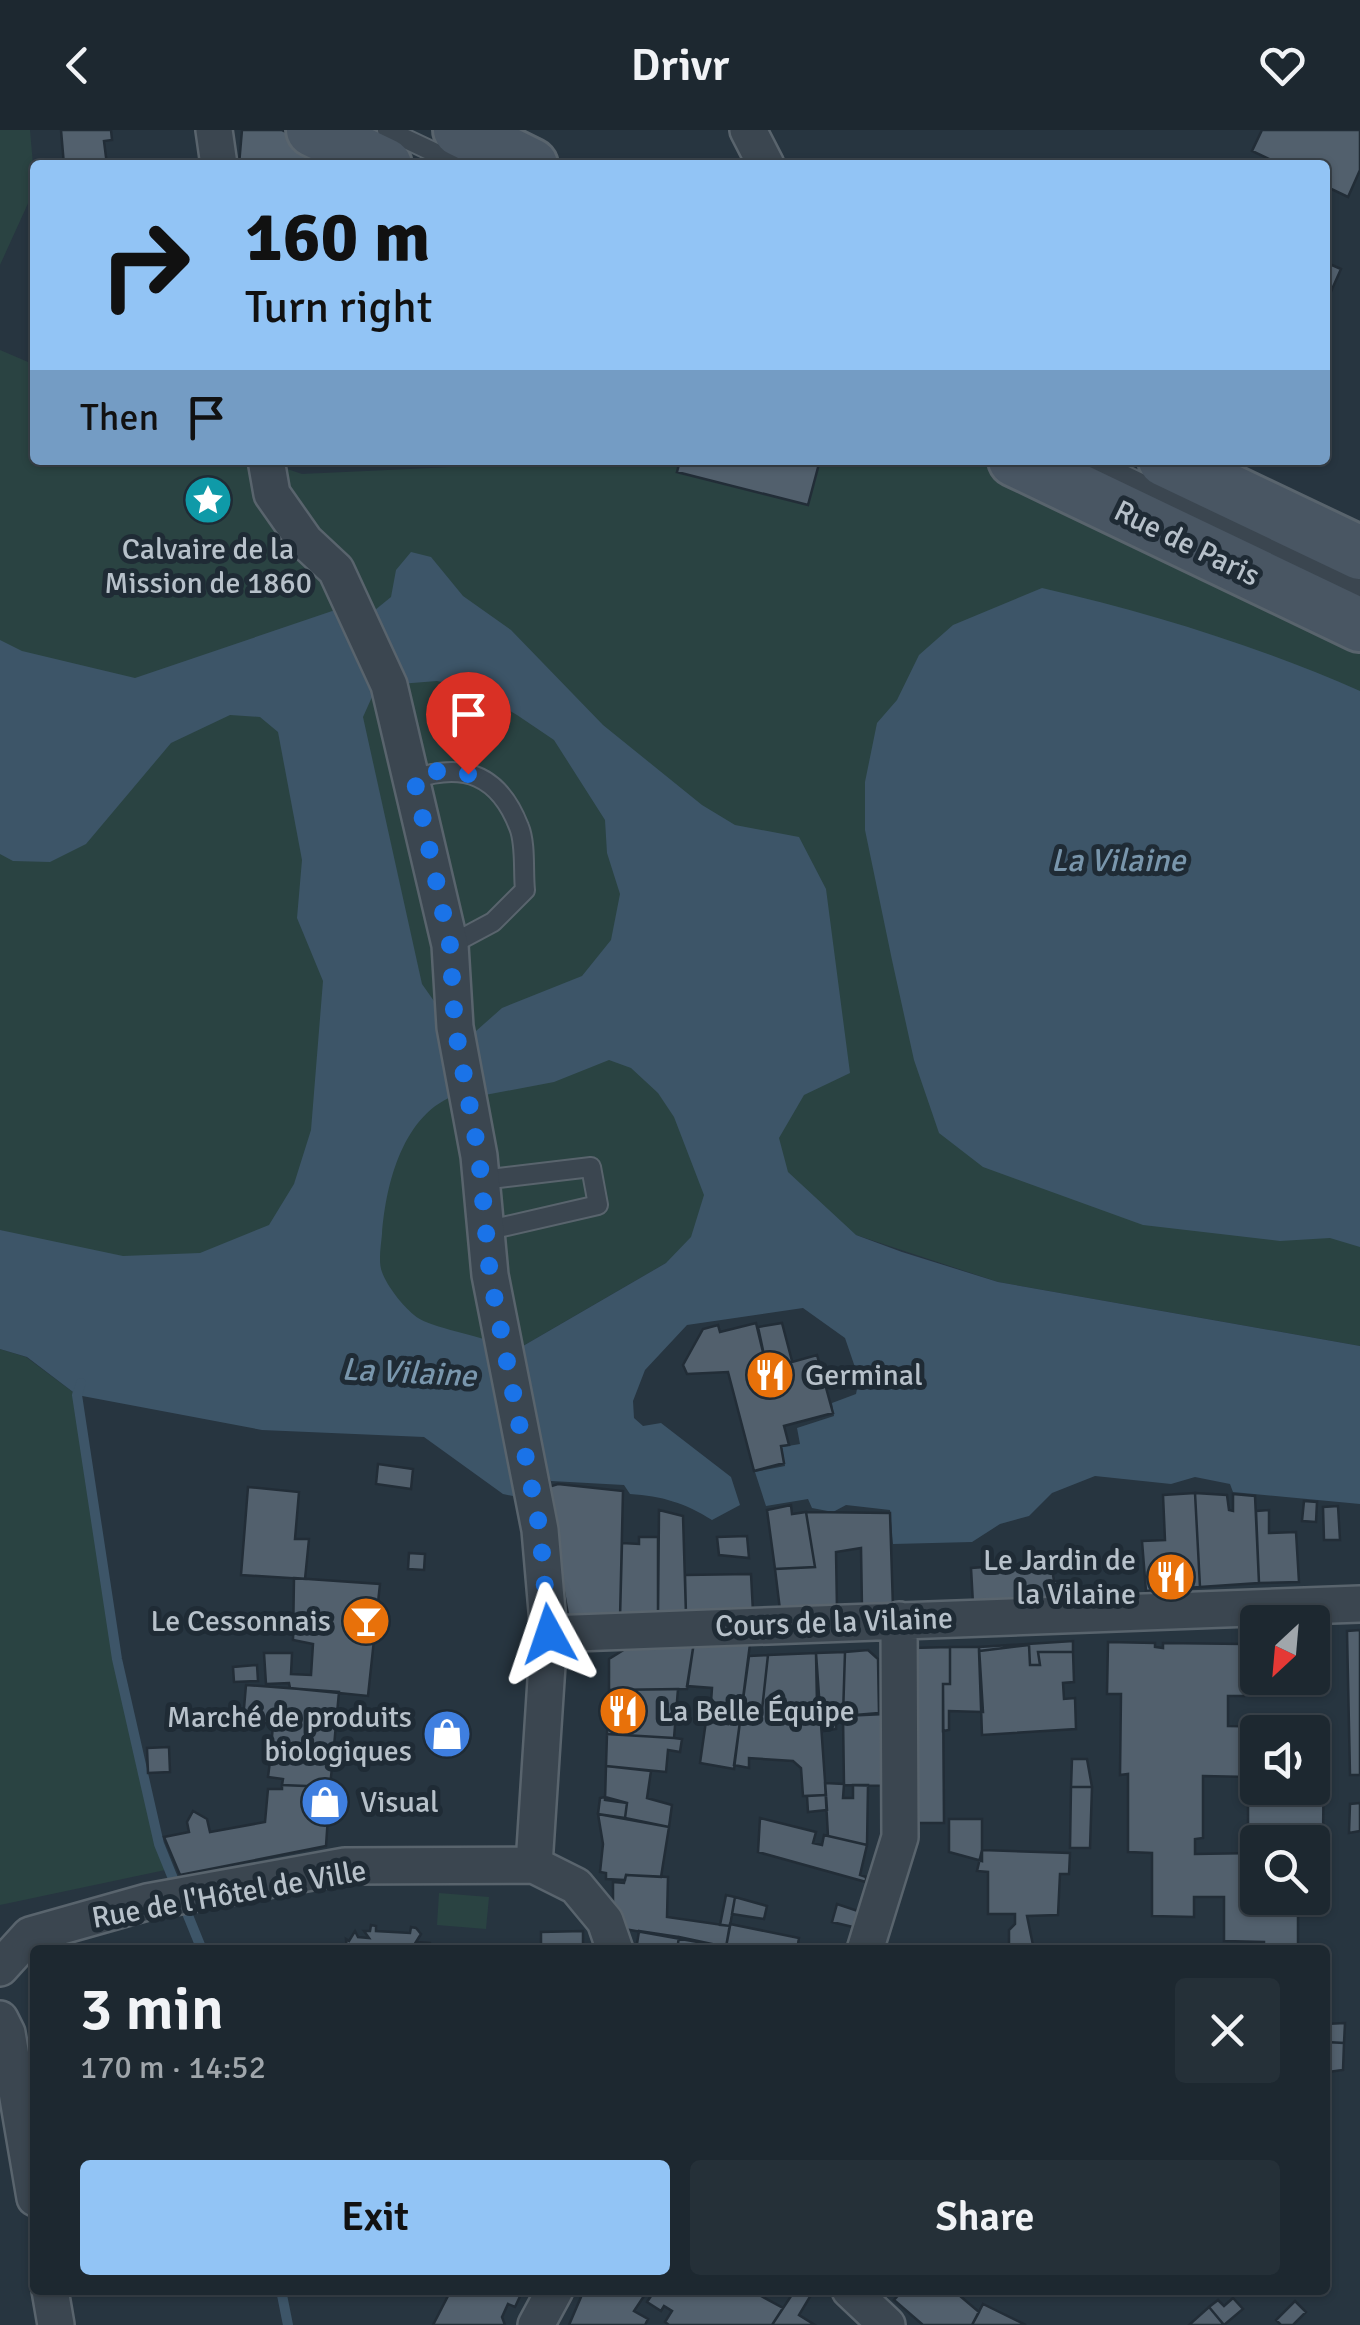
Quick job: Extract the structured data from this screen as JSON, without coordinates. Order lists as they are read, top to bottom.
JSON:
{
  "streets": {
    "main road": ["Rue de Paris"],
    "street": ["Cours de la Vilaine", "Rue de l'Hôtel de Ville"]
  },
  "water": ["La Vilaine"],
  "places": {
    "place": ["Calvaire de la Mission de 1860"],
    "restaurant": ["Germinal", "Le Jardin de la Vilaine", "La Belle Équipe"],
    "bar": ["Le Cessonnais"],
    "shop": ["Marché de produits biologiques", "Visual"]
  },
  "north": "bottom left",
  "page": {
    "header": "Drivr",
    "turn": ["160 m", "Turn right"],
    "then": "Then",
    "heading": ["3 min", "170 m · 14:52"],
    "buttons": ["Exit", "Share"]
  }
}
